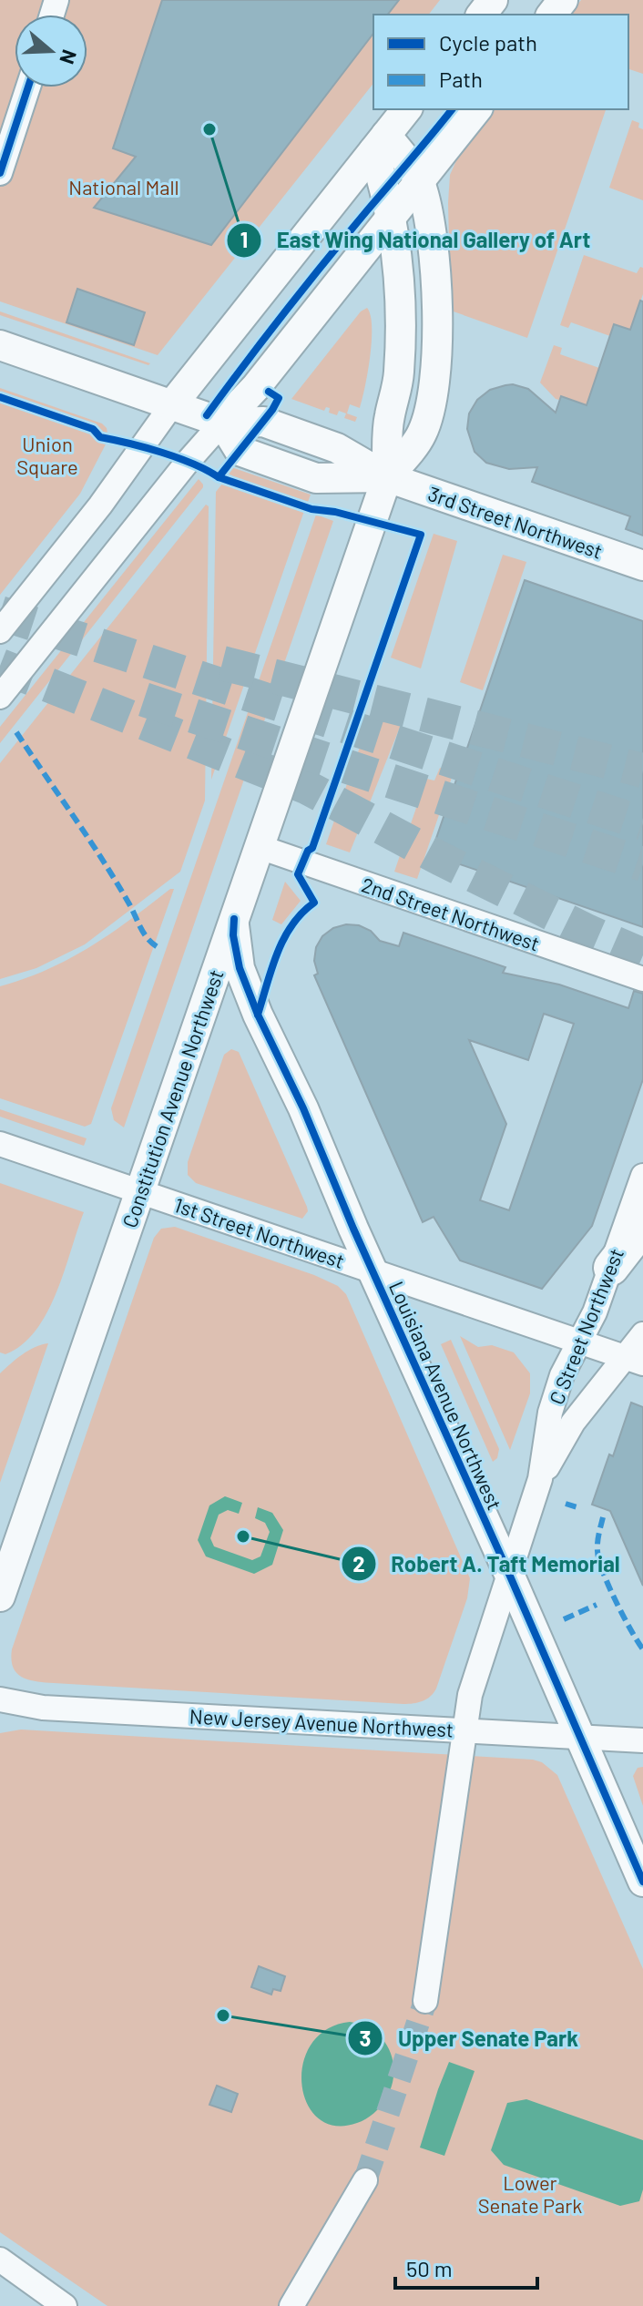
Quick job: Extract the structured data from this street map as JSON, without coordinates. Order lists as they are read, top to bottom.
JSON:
{
  "streets": {
    "main road": ["3rd Street Northwest", "Constitution Avenue Northwest", "Louisiana Avenue Northwest"],
    "street": [
      "2nd Street Northwest",
      "1st Street Northwest",
      "C Street Northwest",
      "New Jersey Avenue Northwest"
    ]
  },
  "crossings": [
    ["3rd Street Northwest", "Constitution Avenue Northwest"],
    ["2nd Street Northwest", "Constitution Avenue Northwest"],
    ["Constitution Avenue Northwest", "1st Street Northwest"],
    ["Constitution Avenue Northwest", "Louisiana Avenue Northwest"],
    ["1st Street Northwest", "C Street Northwest"],
    ["1st Street Northwest", "Louisiana Avenue Northwest"],
    ["C Street Northwest", "Louisiana Avenue Northwest"],
    ["C Street Northwest", "New Jersey Avenue Northwest"],
    ["Louisiana Avenue Northwest", "New Jersey Avenue Northwest"]
  ],
  "parks": ["National Mall", "Union Square", "Lower Senate Park"],
  "places": ["East Wing National Gallery of Art", "Robert A. Taft Memorial", "Upper Senate Park"],
  "legend": ["Cycle path", "Path"],
  "scale_bar": "50 m",
  "north": "right"
}
